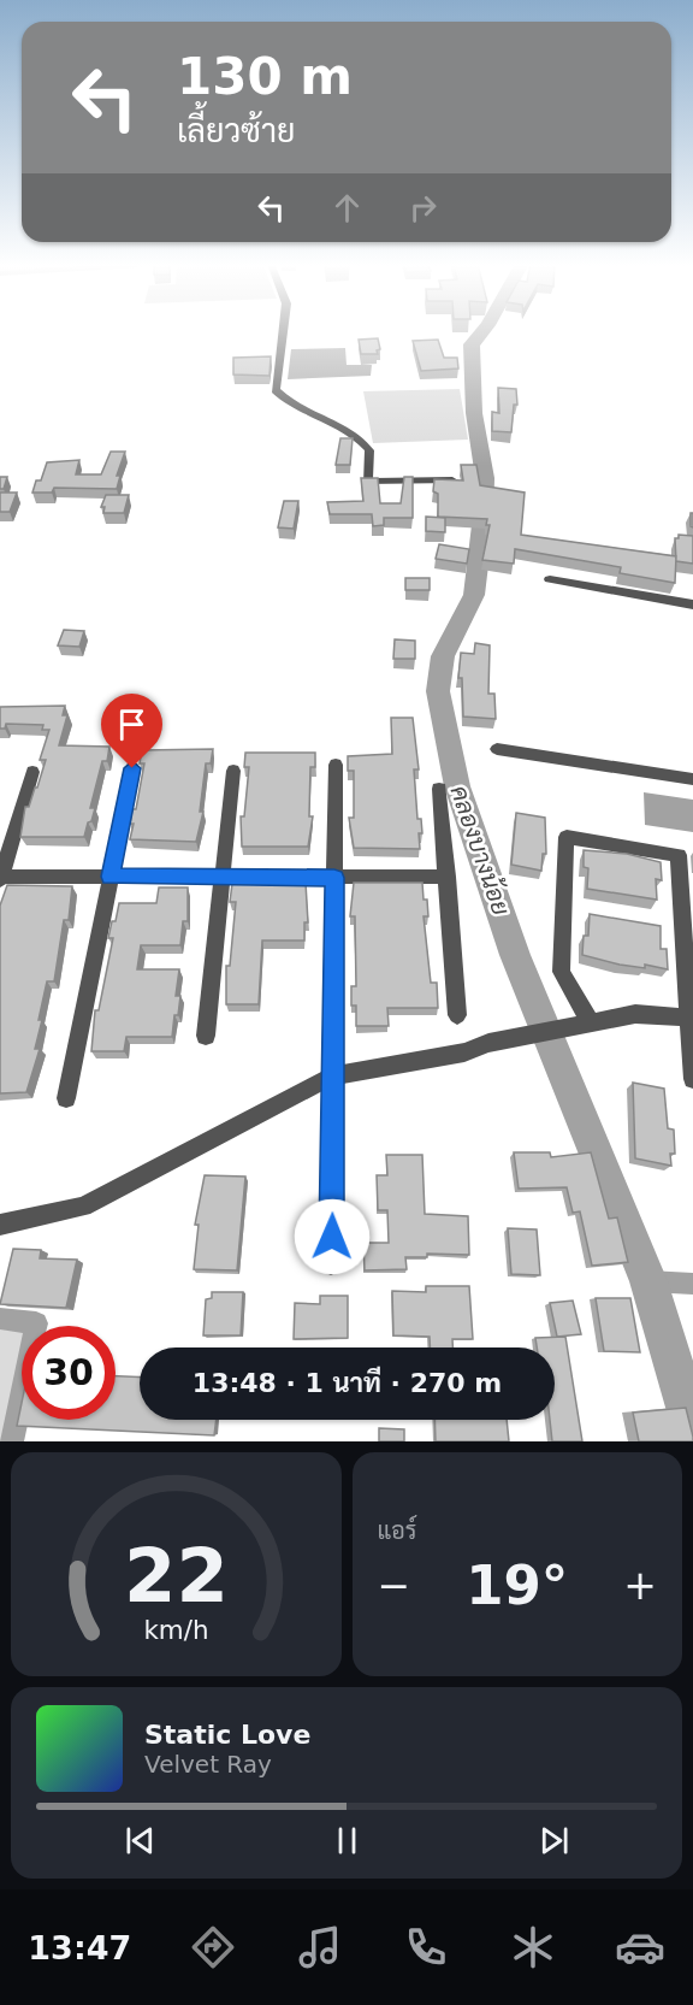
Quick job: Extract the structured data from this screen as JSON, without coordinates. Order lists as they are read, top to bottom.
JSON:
{
  "water": ["คลองบางน้อย"],
  "page": {
    "turn": ["130 m", "เลี้ยวซ้าย"],
    "limit": "30",
    "trip": "13:48 · 1 นาที · 270 m",
    "tile": "แอร์",
    "heat": ["−", "19°", "+"],
    "song": ["Static Love", "Velvet Ray"],
    "tabs": "13:47",
    "gauge": ["22", "km/h"]
  }
}
